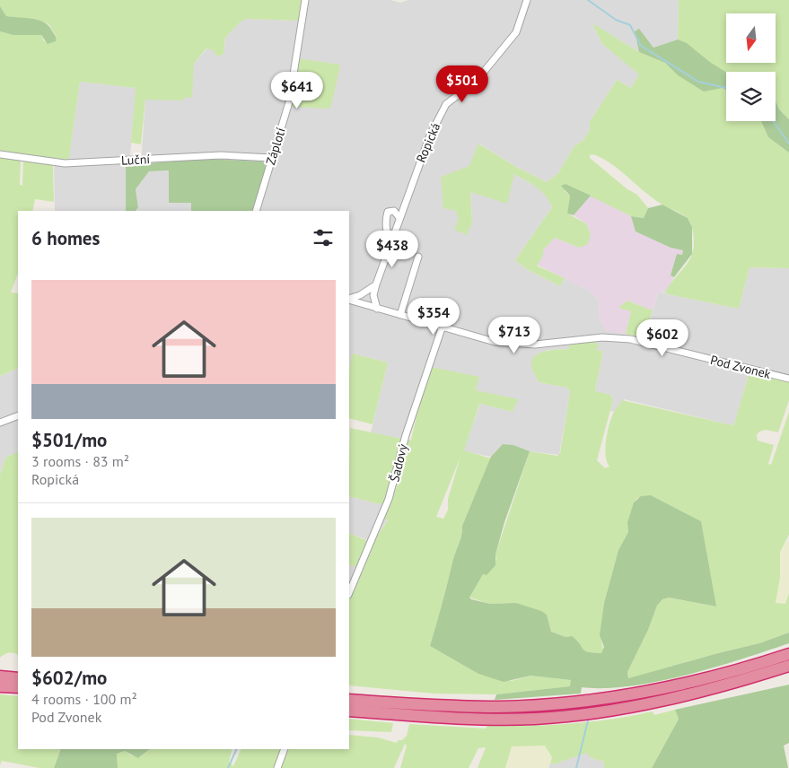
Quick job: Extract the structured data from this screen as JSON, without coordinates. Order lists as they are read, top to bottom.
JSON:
{
  "streets": {
    "street": [
      "Ropická",
      "Záplotí",
      "Luční",
      "Pod Zvonek",
      "Šadový"
    ]
  },
  "crossings": [
    ["Ropická", "Pod Zvonek"],
    ["Záplotí", "Luční"],
    ["Pod Zvonek", "Šadový"]
  ],
  "north": "bottom",
  "page": {
    "price": [
      "$501",
      "$641",
      "$438",
      "$354",
      "$713",
      "$602"
    ],
    "heading": "6 homes",
    "list": [
      {
        "name": "$501/mo",
        "note": "3 rooms · 83 m² · Ropická"
      },
      {
        "name": "$602/mo",
        "note": "4 rooms · 100 m² · Pod Zvonek"
      }
    ]
  }
}
